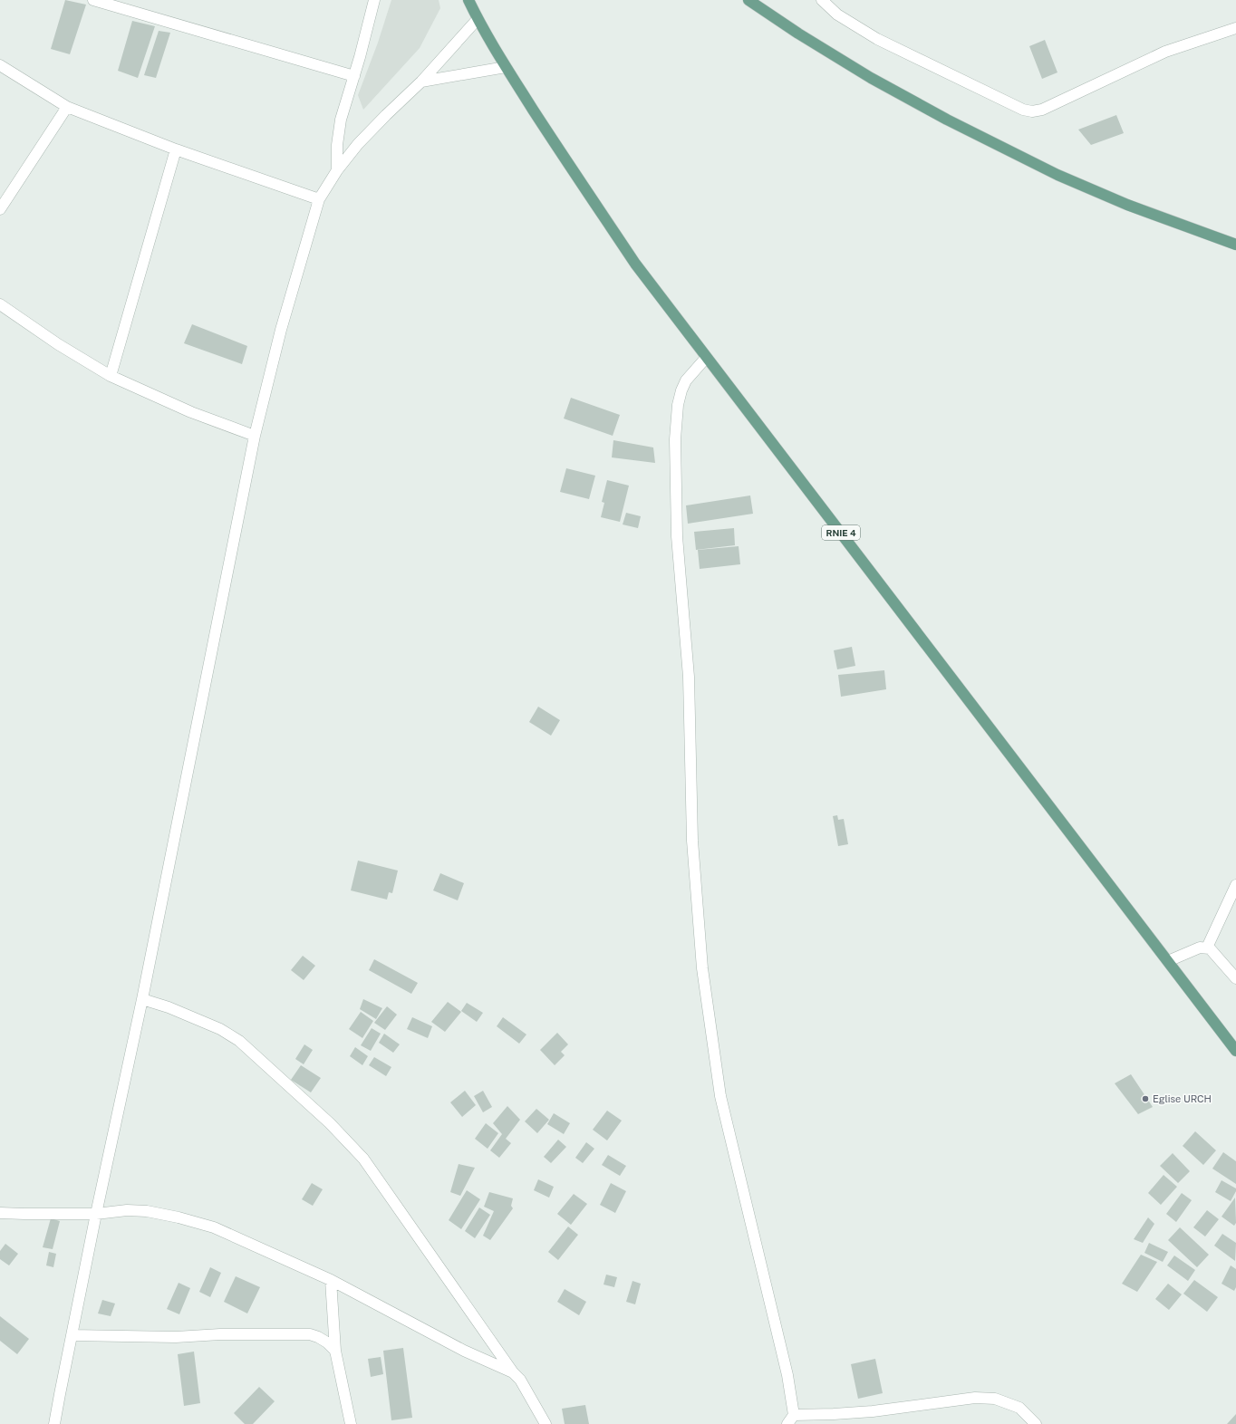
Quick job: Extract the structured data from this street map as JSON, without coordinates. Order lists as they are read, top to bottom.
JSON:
{
  "streets": {
    "main road": ["RNIE 4"]
  },
  "places": ["Eglise URCH"]
}
